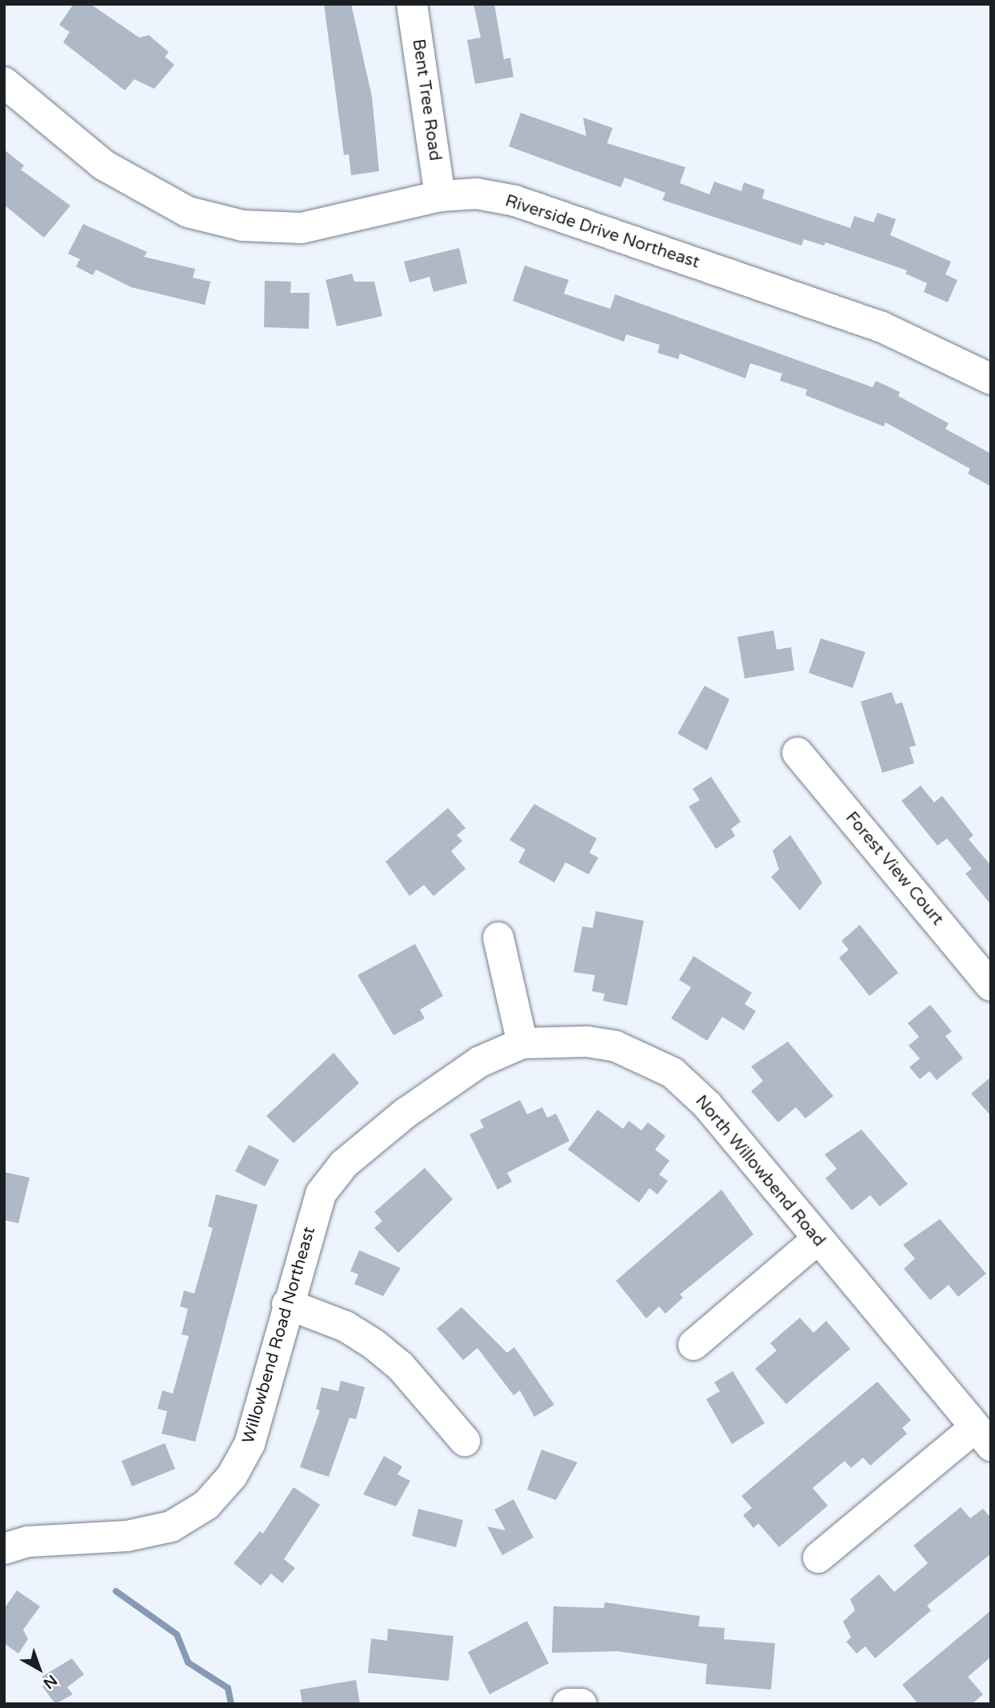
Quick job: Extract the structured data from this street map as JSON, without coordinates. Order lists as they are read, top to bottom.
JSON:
{
  "streets": {
    "street": [
      "Bent Tree Road",
      "Riverside Drive Northeast",
      "Forest View Court",
      "North Willowbend Road",
      "Willowbend Road Northeast"
    ]
  },
  "crossings": [
    ["Bent Tree Road", "Riverside Drive Northeast"],
    ["North Willowbend Road", "Willowbend Road Northeast"]
  ],
  "north": "bottom right"
}
